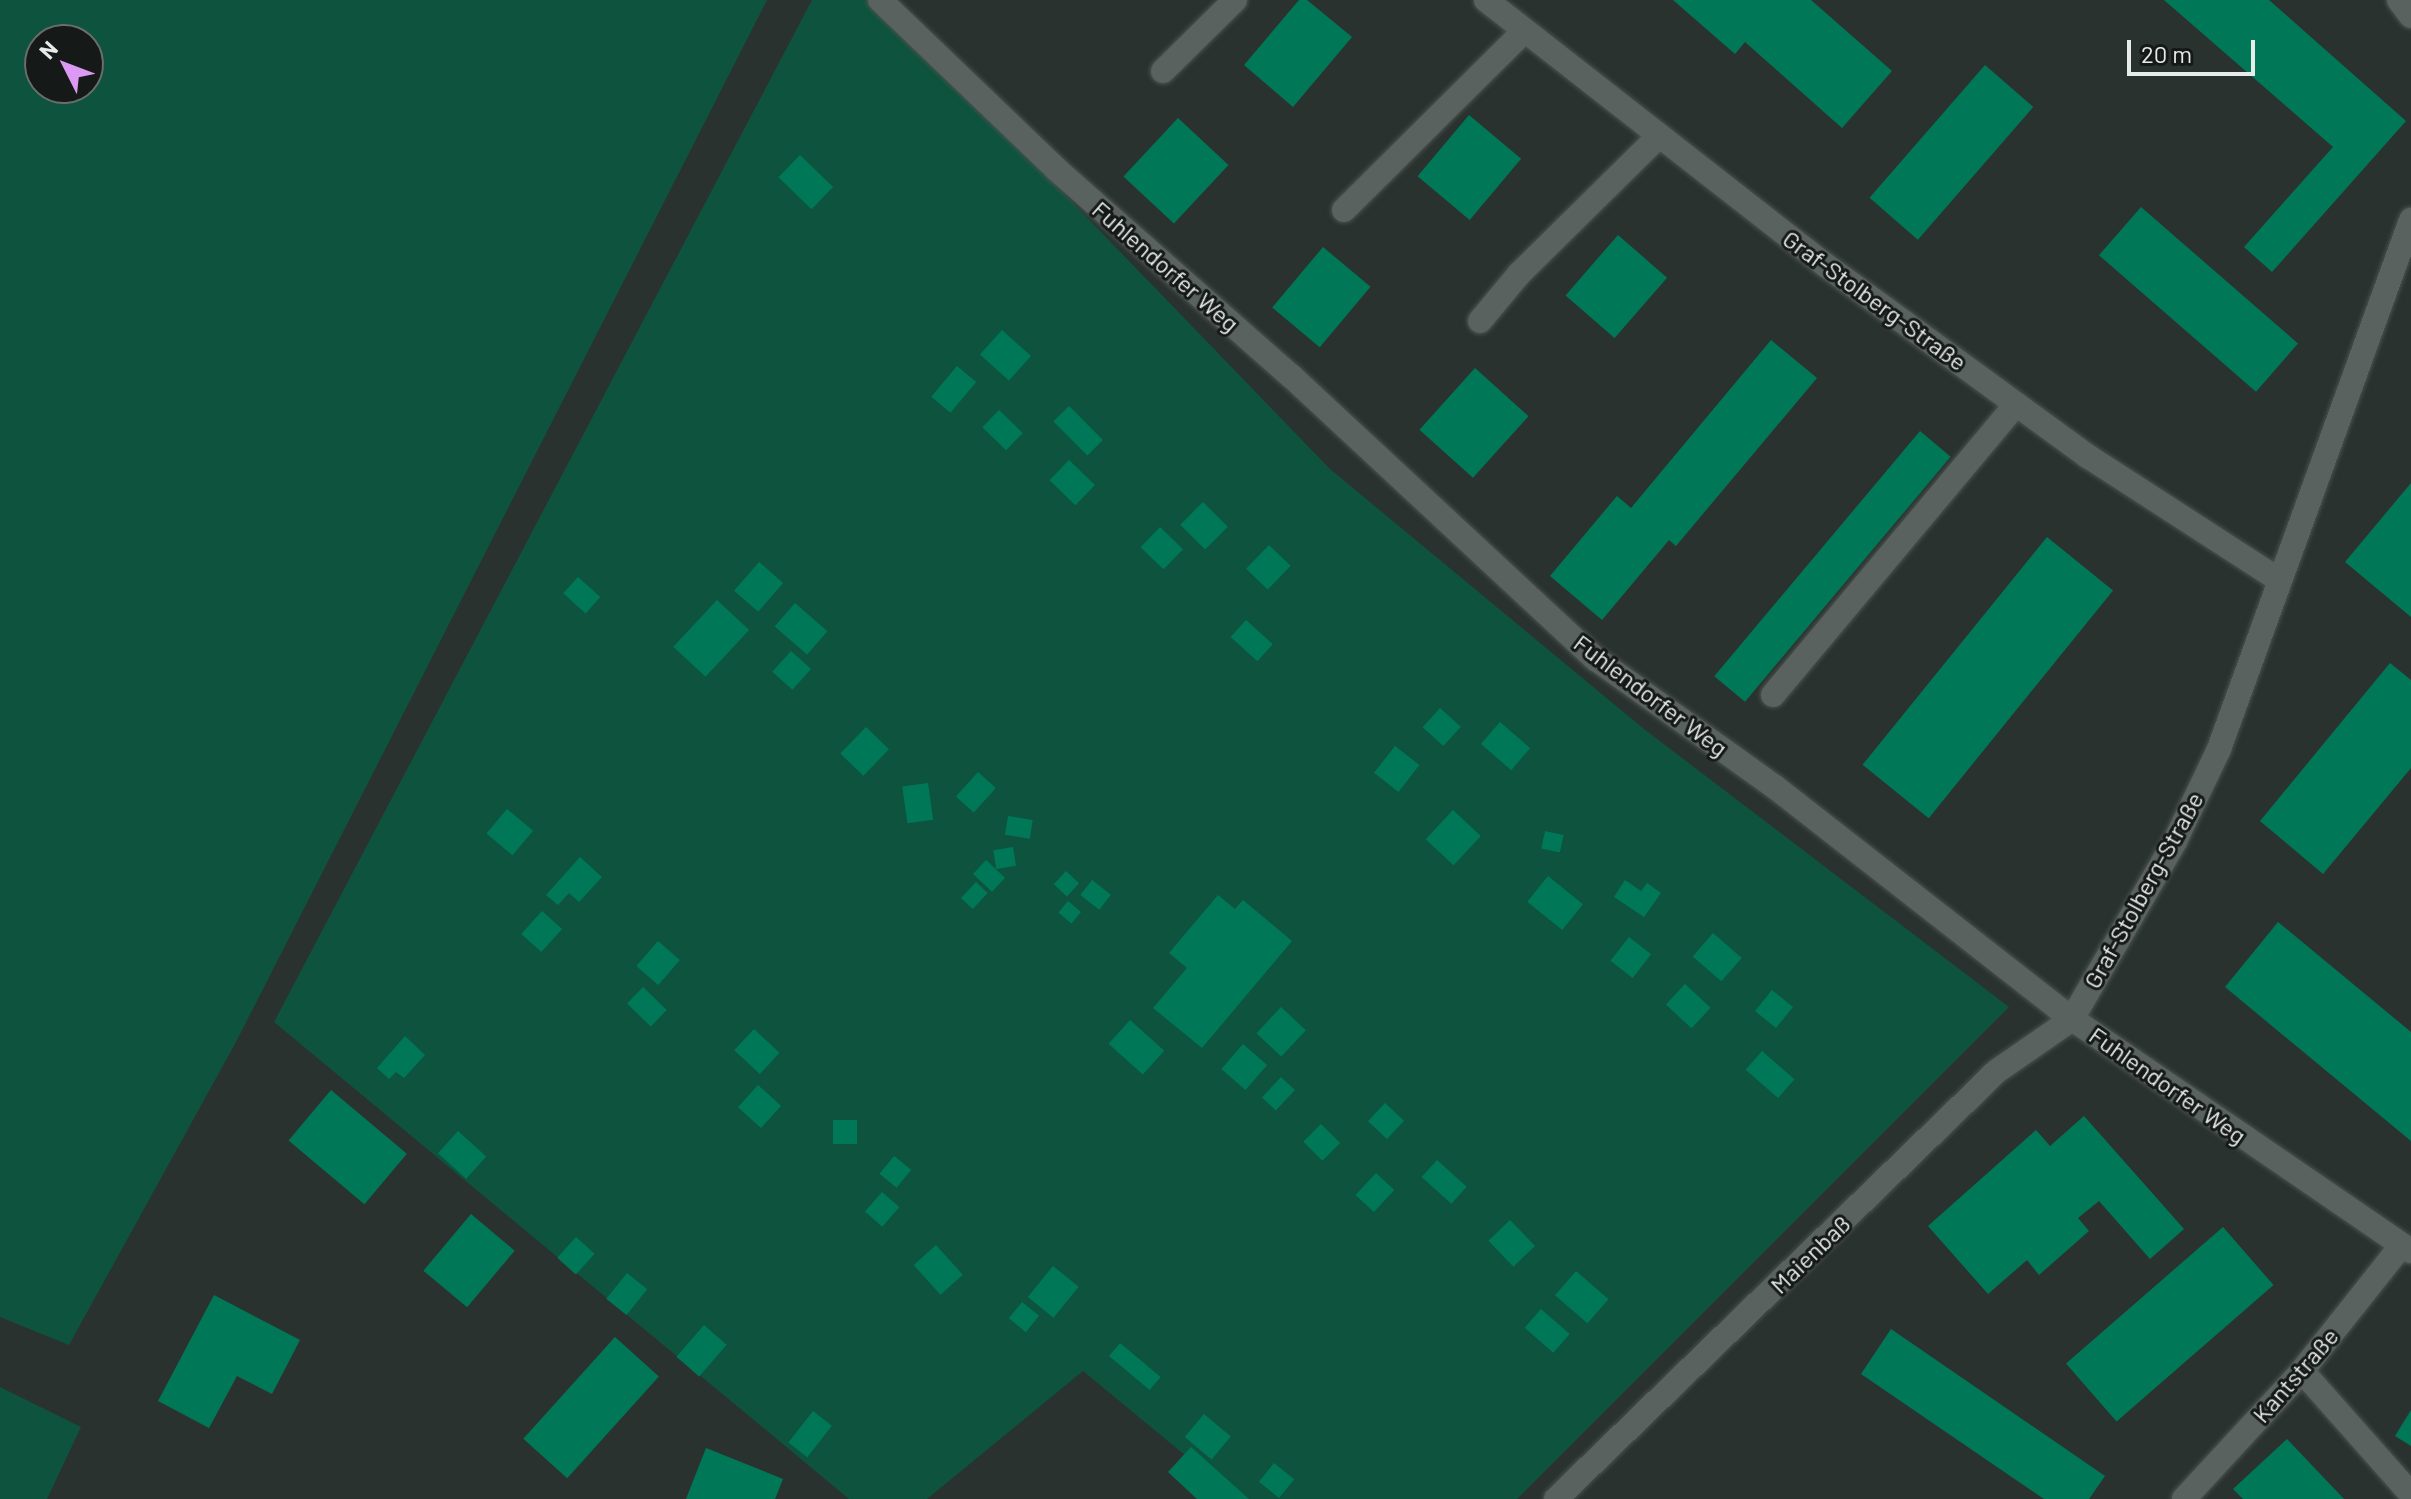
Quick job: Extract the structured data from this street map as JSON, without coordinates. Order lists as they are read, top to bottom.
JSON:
{
  "streets": {
    "street": [
      "Fuhlendorfer Weg",
      "Graf-Stolberg-Straße",
      "Maienbaß",
      "Kantstraße"
    ]
  },
  "crossings": [
    ["Fuhlendorfer Weg", "Graf-Stolberg-Straße"],
    ["Fuhlendorfer Weg", "Maienbaß"],
    ["Fuhlendorfer Weg", "Kantstraße"],
    ["Graf-Stolberg-Straße", "Maienbaß"]
  ],
  "scale_bar": "20 m",
  "north": "top left"
}
